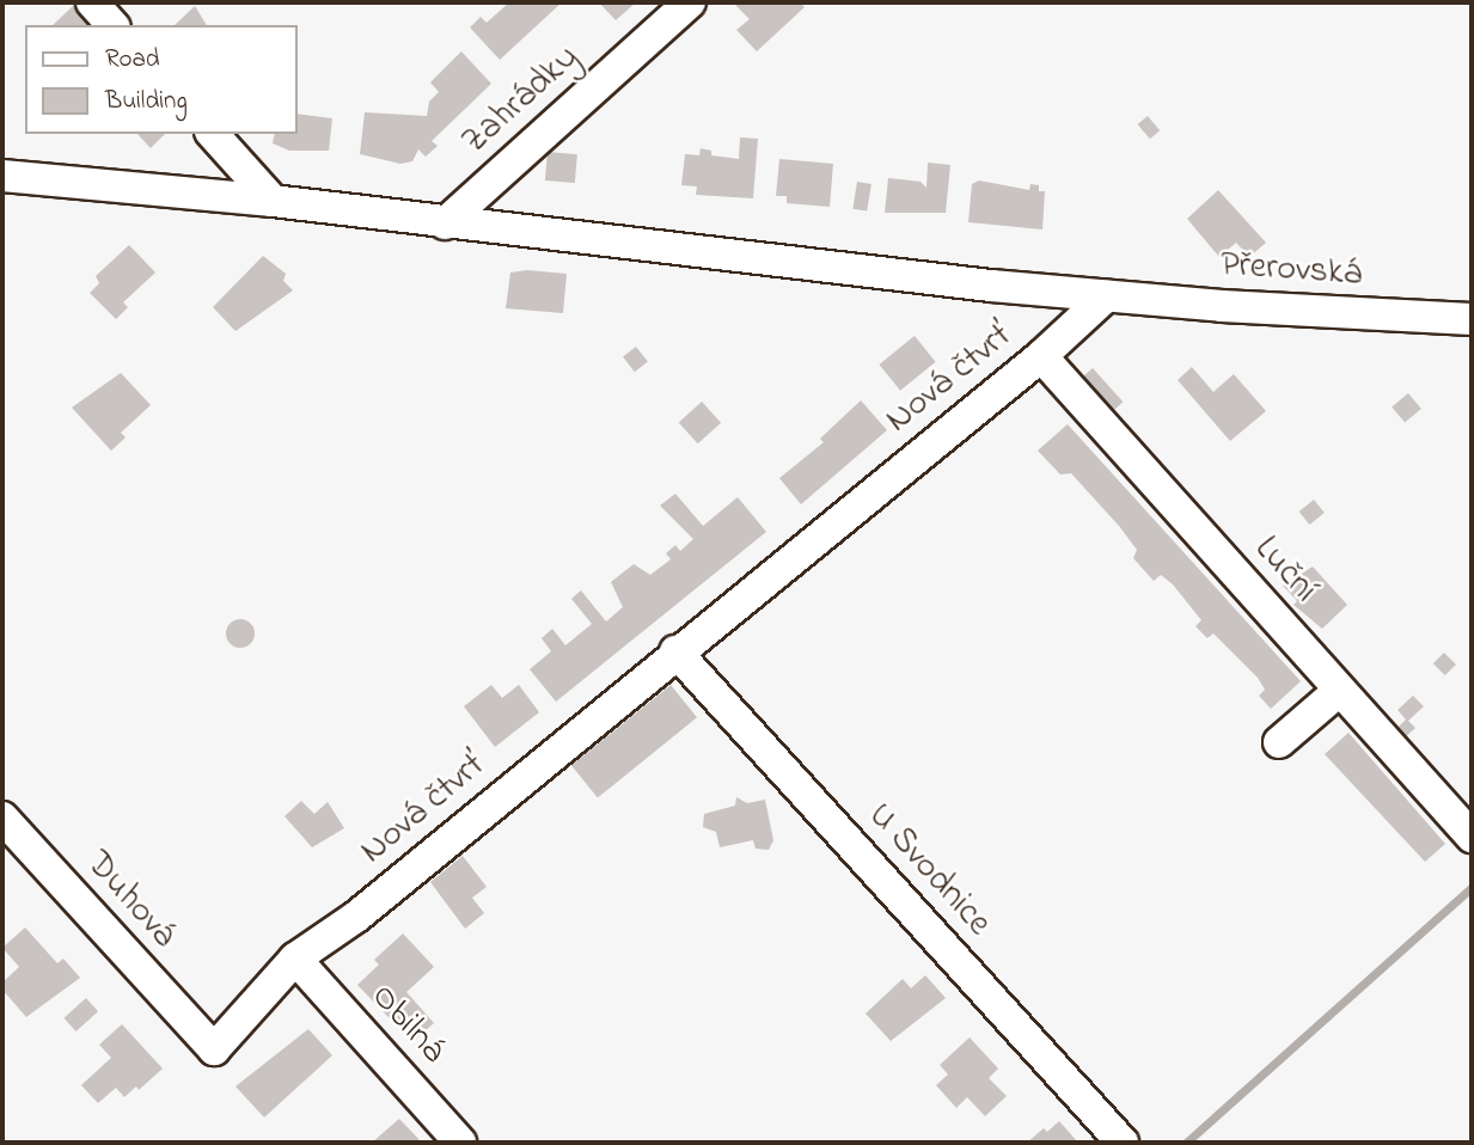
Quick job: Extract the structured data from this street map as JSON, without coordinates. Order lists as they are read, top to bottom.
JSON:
{
  "streets": {
    "street": [
      "Zahrádky",
      "Přerovská",
      "Nová čtvrť",
      "Luční",
      "U Svodnice",
      "Duhová",
      "Obilná"
    ]
  },
  "crossings": [
    ["Zahrádky", "Nová čtvrť"],
    ["Přerovská", "Nová čtvrť"],
    ["Nová čtvrť", "Luční"],
    ["Nová čtvrť", "U Svodnice"],
    ["Nová čtvrť", "Duhová"],
    ["Nová čtvrť", "Obilná"]
  ],
  "legend": ["Road", "Building"]
}
